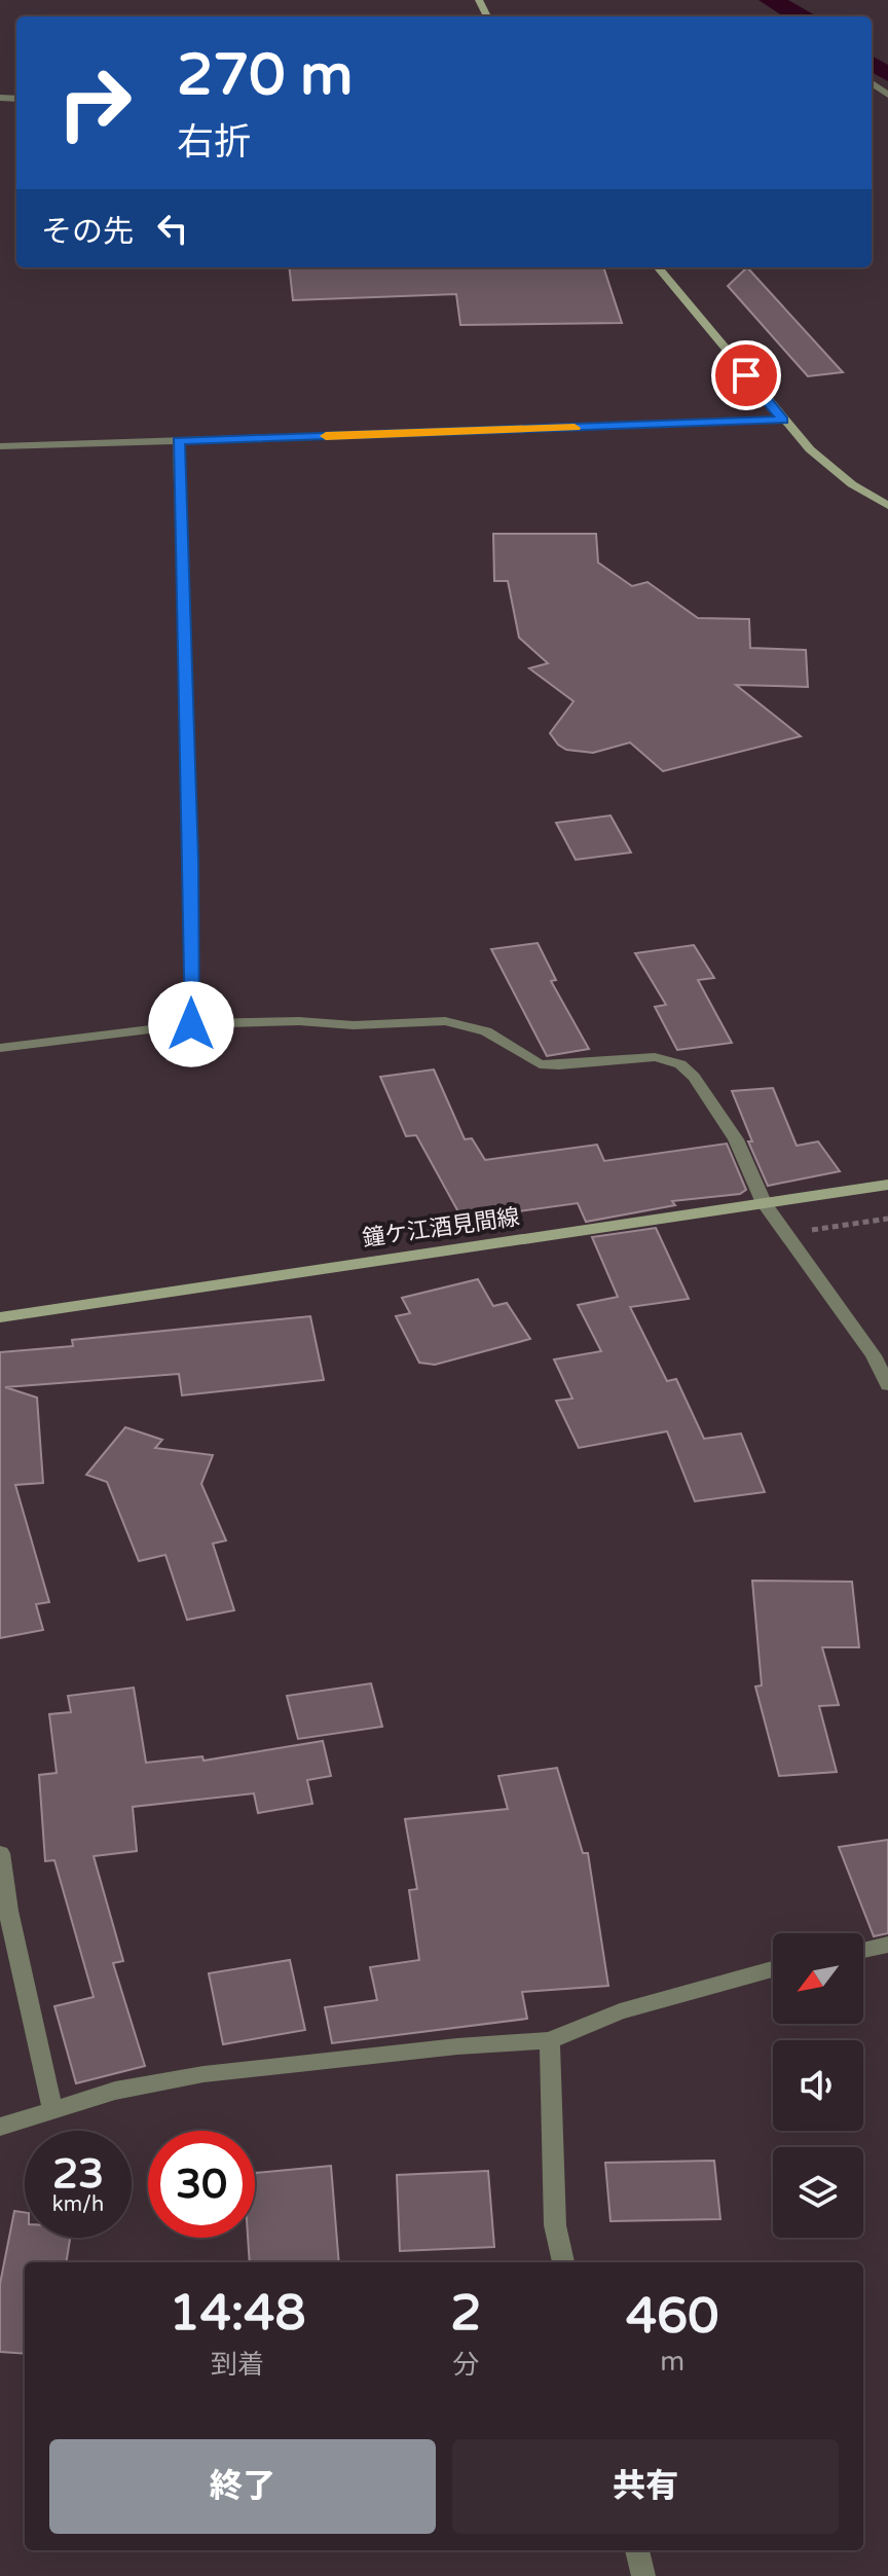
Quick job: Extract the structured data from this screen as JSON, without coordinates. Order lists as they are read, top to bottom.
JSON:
{
  "streets": {
    "main road": ["鐘ケ江酒見間線"]
  },
  "north": "bottom left",
  "page": {
    "turn": ["270 m", "右折"],
    "then": "その先",
    "speed": "23 km/h",
    "limit": "30",
    "eta": [
      "14:48",
      "到着",
      "2",
      "分",
      "460",
      "m"
    ],
    "buttons": ["終了", "共有"]
  }
}
